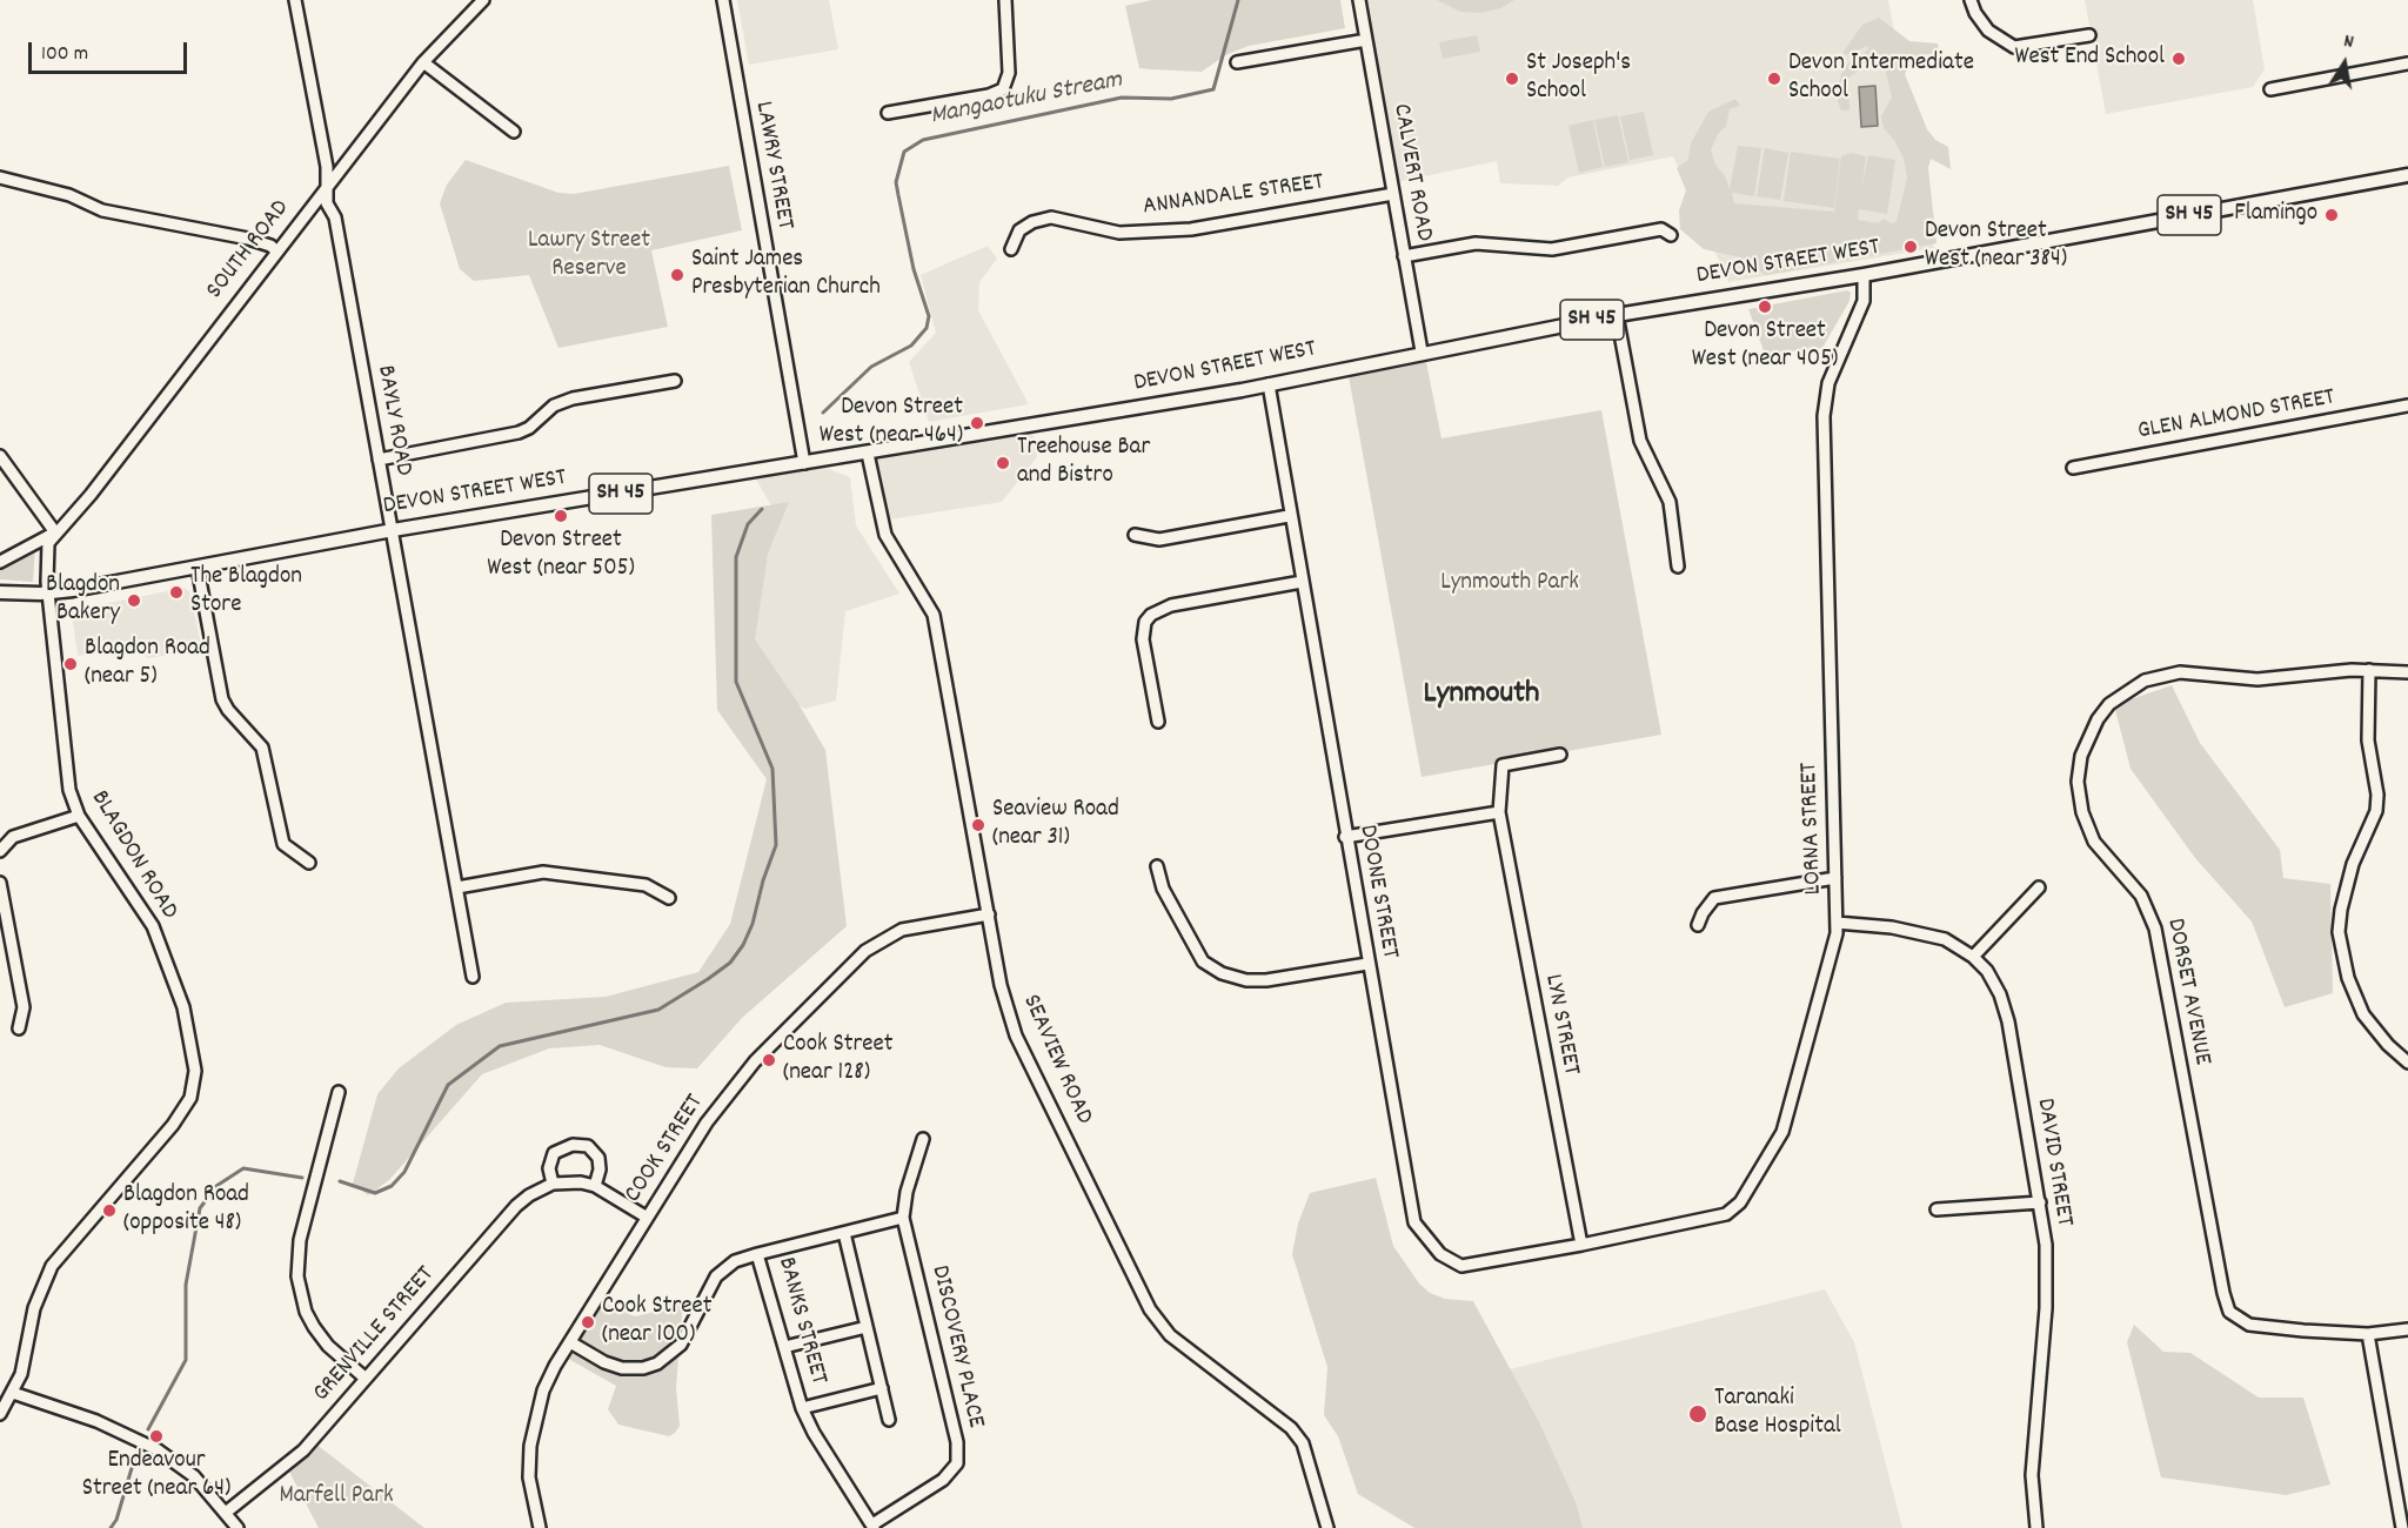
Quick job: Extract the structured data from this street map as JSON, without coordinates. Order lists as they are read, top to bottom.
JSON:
{
  "streets": {
    "main road": ["SH 45", "DEVON STREET WEST"],
    "street": [
      "LAWRY STREET",
      "CALVERT ROAD",
      "ANNANDALE STREET",
      "SOUTH ROAD",
      "GLEN ALMOND STREET",
      "BAYLY ROAD",
      "LORNA STREET",
      "BLAGDON ROAD",
      "DOONE STREET",
      "DORSET AVENUE",
      "LYN STREET",
      "SEAVIEW ROAD",
      "COOK STREET",
      "DAVID STREET",
      "BANKS STREET",
      "GRENVILLE STREET",
      "DISCOVERY PLACE"
    ]
  },
  "crossings": [
    ["LAWRY STREET", "DEVON STREET WEST"],
    ["CALVERT ROAD", "ANNANDALE STREET"],
    ["CALVERT ROAD", "DEVON STREET WEST"],
    ["SH 45", "SOUTH ROAD"],
    ["SH 45", "DEVON STREET WEST"],
    ["SH 45", "BLAGDON ROAD"],
    ["SOUTH ROAD", "DEVON STREET WEST"],
    ["SOUTH ROAD", "BAYLY ROAD"],
    ["SOUTH ROAD", "BLAGDON ROAD"],
    ["DEVON STREET WEST", "BAYLY ROAD"],
    ["DEVON STREET WEST", "LORNA STREET"],
    ["DEVON STREET WEST", "BLAGDON ROAD"],
    ["DEVON STREET WEST", "DOONE STREET"],
    ["DEVON STREET WEST", "SEAVIEW ROAD"],
    ["LORNA STREET", "DOONE STREET"],
    ["LORNA STREET", "LYN STREET"],
    ["LORNA STREET", "DAVID STREET"],
    ["DOONE STREET", "LYN STREET"],
    ["SEAVIEW ROAD", "COOK STREET"],
    ["BANKS STREET", "DISCOVERY PLACE"]
  ],
  "districts": ["Lynmouth"],
  "water": ["Mangaotuku Stream"],
  "parks": ["Lawry Street Reserve", "Lynmouth Park", "Marfell Park"],
  "places": [
    "West End School",
    "St Joseph's School",
    "Devon Intermediate School",
    "Flamingo",
    "Devon Street West (near 384)",
    "Saint James Presbyterian Church",
    "Devon Street West (near 405)",
    "Devon Street West (near 464)",
    "Treehouse Bar and Bistro",
    "Devon Street West (near 505)",
    "The Blagdon Store",
    "Blagdon Bakery",
    "Blagdon Road (near 5)",
    "Seaview Road (near 31)",
    "Cook Street (near 128)",
    "Blagdon Road (opposite 48)",
    "Cook Street (near 100)",
    "Taranaki Base Hospital",
    "Endeavour Street (near 64)"
  ],
  "scale_bar": "100 m",
  "north": "top"
}
